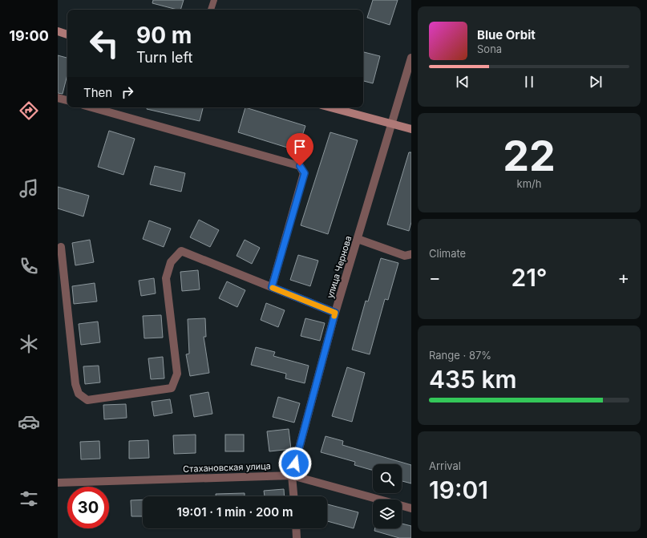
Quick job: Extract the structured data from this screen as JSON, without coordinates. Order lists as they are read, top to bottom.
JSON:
{
  "streets": {
    "street": ["улица Чернова", "Стахановская улица"]
  },
  "crossings": [
    ["улица Чернова", "Стахановская улица"]
  ],
  "page": {
    "tabs": "19:00",
    "turn": ["90 m", "Turn left"],
    "song": ["Blue Orbit", "Sona"],
    "then": "Then",
    "tile": [
      ["22", "km/h"],
      "Climate",
      ["Range · 87%", "435 km"],
      ["Arrival", "19:01"]
    ],
    "heat": ["−", "21°", "+"],
    "limit": "30",
    "trip": "19:01 · 1 min · 200 m"
  }
}
